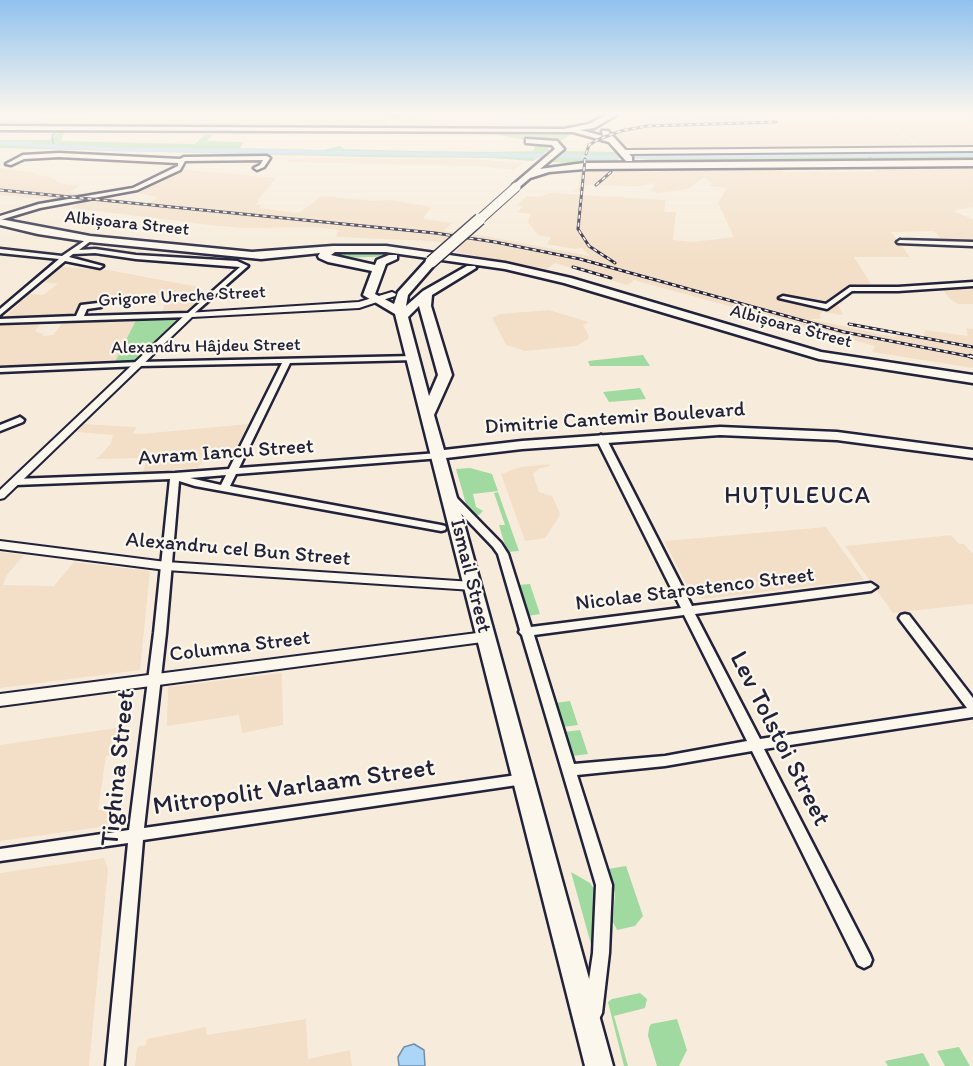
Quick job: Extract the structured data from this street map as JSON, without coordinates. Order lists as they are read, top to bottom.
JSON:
{
  "streets": {
    "main road": [
      "Albișoara Street",
      "Dimitrie Cantemir Boulevard",
      "Ismail Street",
      "Columna Street"
    ],
    "street": [
      "Grigore Ureche Street",
      "Alexandru Hâjdeu Street",
      "Avram Iancu Street",
      "Alexandru cel Bun Street",
      "Nicolae Starostenco Street",
      "Lev Tolstoi Street",
      "Tighina Street",
      "Mitropolit Varlaam Street"
    ]
  },
  "crossings": [
    ["Alexandru Hâjdeu Street", "Ismail Street"],
    ["Dimitrie Cantemir Boulevard", "Avram Iancu Street"],
    ["Dimitrie Cantemir Boulevard", "Ismail Street"],
    ["Dimitrie Cantemir Boulevard", "Lev Tolstoi Street"],
    ["Avram Iancu Street", "Ismail Street"],
    ["Avram Iancu Street", "Tighina Street"],
    ["Alexandru cel Bun Street", "Ismail Street"],
    ["Alexandru cel Bun Street", "Tighina Street"],
    ["Ismail Street", "Columna Street"],
    ["Ismail Street", "Mitropolit Varlaam Street"],
    ["Nicolae Starostenco Street", "Lev Tolstoi Street"],
    ["Columna Street", "Tighina Street"],
    ["Tighina Street", "Mitropolit Varlaam Street"]
  ],
  "districts": ["HUȚULEUCA"]
}
